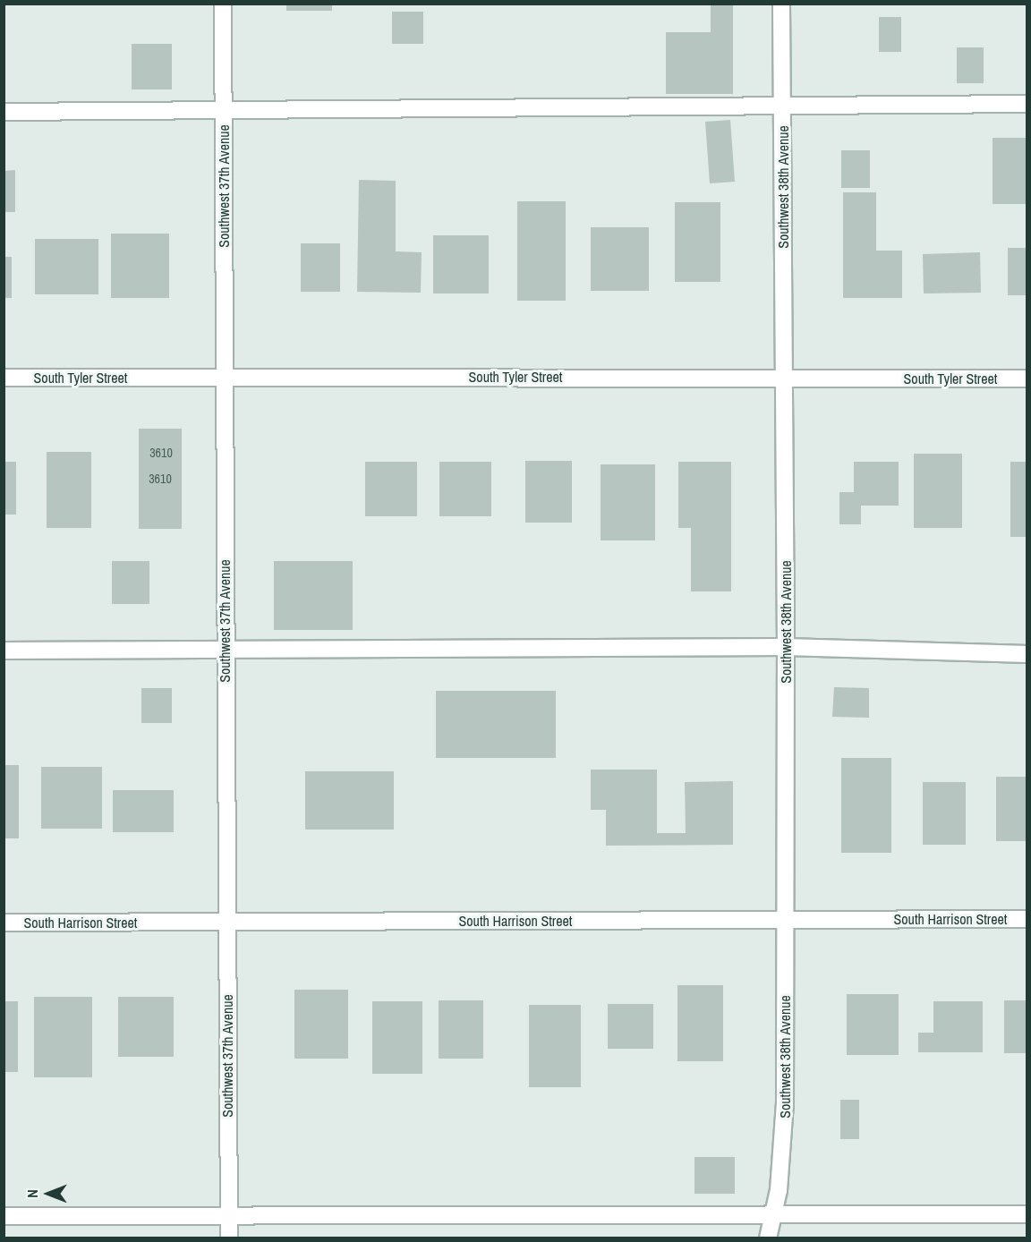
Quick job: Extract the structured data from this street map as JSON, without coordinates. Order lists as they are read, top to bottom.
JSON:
{
  "streets": {
    "street": [
      "Southwest 37th Avenue",
      "Southwest 38th Avenue",
      "South Tyler Street",
      "South Harrison Street"
    ]
  },
  "crossings": [
    ["Southwest 37th Avenue", "South Tyler Street"],
    ["Southwest 37th Avenue", "South Harrison Street"],
    ["Southwest 38th Avenue", "South Tyler Street"],
    ["Southwest 38th Avenue", "South Harrison Street"]
  ],
  "house_numbers": ["3610", "3610"],
  "north": "left"
}
